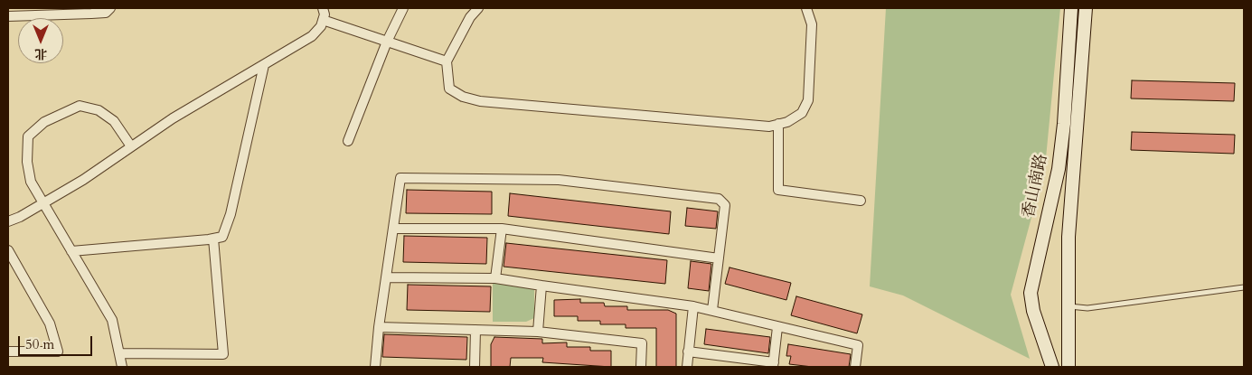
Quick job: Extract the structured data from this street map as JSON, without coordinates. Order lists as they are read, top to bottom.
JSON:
{
  "streets": {
    "main road": ["香山南路"]
  },
  "scale_bar": "50 m",
  "north": "bottom"
}
